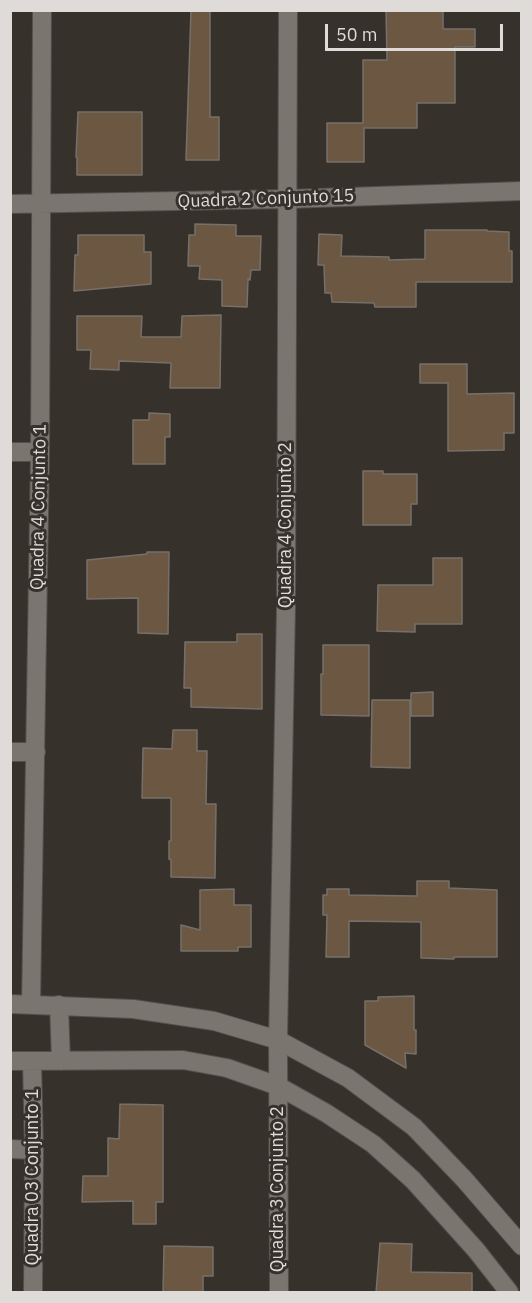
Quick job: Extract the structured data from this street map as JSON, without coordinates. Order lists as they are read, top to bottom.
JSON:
{
  "streets": {
    "street": [
      "Quadra 2 Conjunto 15",
      "Quadra 4 Conjunto 1",
      "Quadra 4 Conjunto 2",
      "Quadra 03 Conjunto 1",
      "Quadra 3 Conjunto 2"
    ]
  },
  "crossings": [
    ["Quadra 2 Conjunto 15", "Quadra 4 Conjunto 1"],
    ["Quadra 2 Conjunto 15", "Quadra 4 Conjunto 2"],
    ["Quadra 4 Conjunto 2", "Quadra 3 Conjunto 2"]
  ],
  "scale_bar": "50 m"
}
